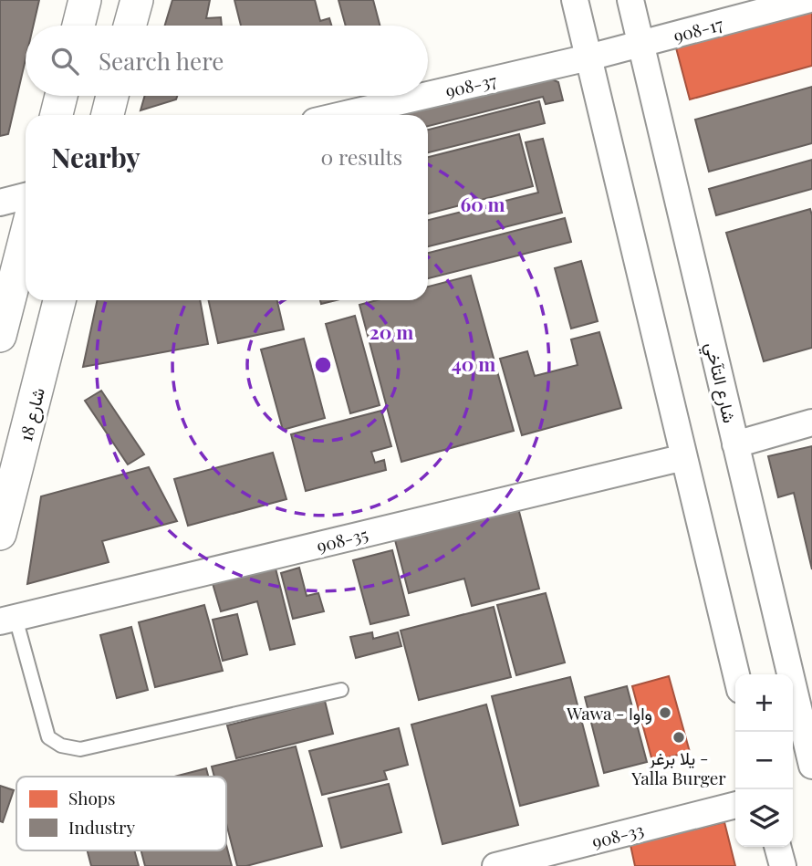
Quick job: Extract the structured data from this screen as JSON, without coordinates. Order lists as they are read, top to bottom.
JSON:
{
  "streets": {
    "street": [
      "908-17",
      "908-37",
      "شارع التآخي",
      "شارع 18",
      "908-35",
      "908-33"
    ]
  },
  "crossings": [
    ["908-17", "908-37"],
    ["908-17", "شارع التآخي"]
  ],
  "places": ["Wawa - واوا", "يلا برغر - Yalla Burger"],
  "legend": ["Shops", "Industry"],
  "page": {
    "search": "Search here",
    "heading": ["Nearby", "0 results"],
    "map_buttons": ["+", "−"]
  },
  "rings": ["60 m", "20 m", "40 m"]
}
